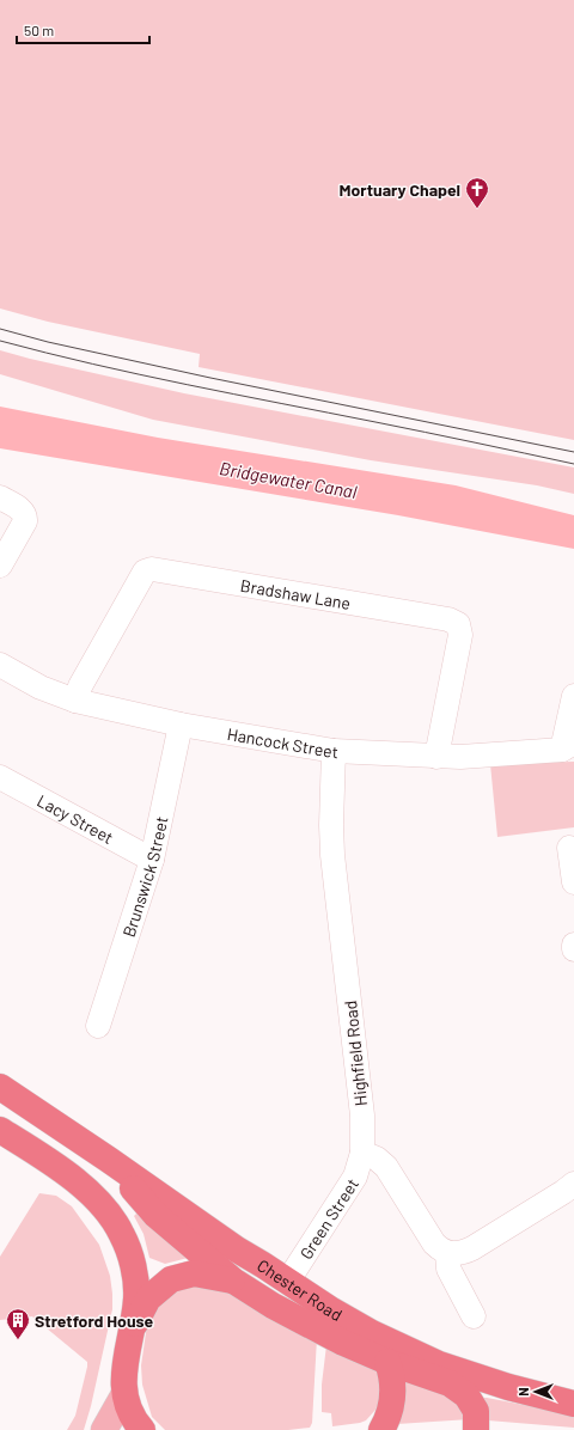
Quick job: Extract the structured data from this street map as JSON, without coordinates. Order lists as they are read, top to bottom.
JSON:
{
  "streets": {
    "highway": ["Chester Road"],
    "street": [
      "Bradshaw Lane",
      "Hancock Street",
      "Lacy Street",
      "Brunswick Street",
      "Highfield Road",
      "Green Street"
    ]
  },
  "crossings": [
    ["Bradshaw Lane", "Hancock Street"],
    ["Hancock Street", "Brunswick Street"],
    ["Hancock Street", "Highfield Road"],
    ["Lacy Street", "Brunswick Street"],
    ["Highfield Road", "Green Street"],
    ["Green Street", "Chester Road"]
  ],
  "water": ["Bridgewater Canal"],
  "places": {
    "church": ["Mortuary Chapel"],
    "building": ["Stretford House"]
  },
  "scale_bar": "50 m",
  "north": "left"
}
